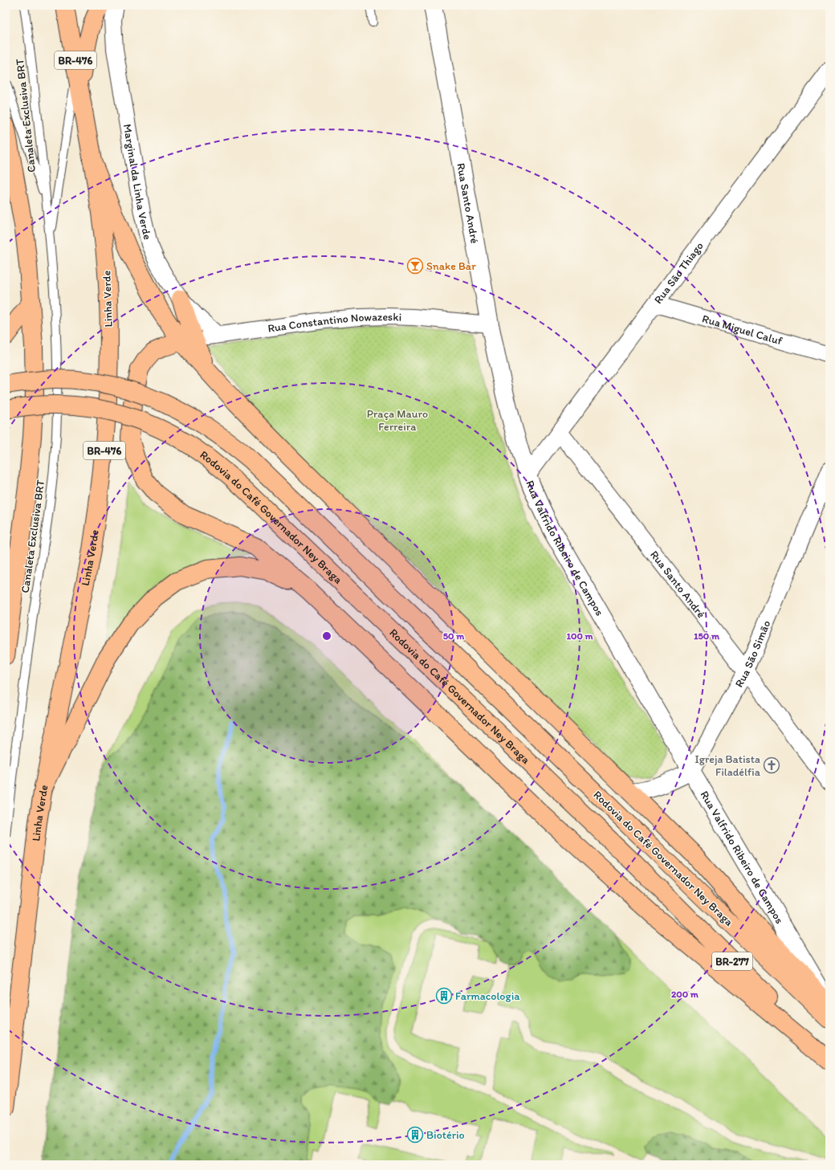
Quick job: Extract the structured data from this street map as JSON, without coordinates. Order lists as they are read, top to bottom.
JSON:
{
  "streets": {
    "highway": [
      "BR-476",
      "Linha Verde",
      "Rodovia do Café Governador Ney Braga",
      "BR-277"
    ],
    "street": [
      "Marginal da Linha Verde",
      "Rua Santo André",
      "Rua São Thiago",
      "Rua Constantino Nowazeski",
      "Rua Miguel Caluf",
      "Rua Valfrido Ribeiro de Campos",
      "Rua São Simão"
    ],
    "lane": ["Canaleta Exclusiva BRT"]
  },
  "crossings": [
    ["Canaleta Exclusiva BRT", "Linha Verde"],
    ["Marginal da Linha Verde", "Rua Constantino Nowazeski"],
    ["Rua Santo André", "Rua São Thiago"],
    ["Rua Santo André", "Rua Constantino Nowazeski"],
    ["Rua Santo André", "Rua Valfrido Ribeiro de Campos"],
    ["Rua Santo André", "Rua São Simão"],
    ["Rua São Thiago", "Rua Miguel Caluf"],
    ["Rua São Thiago", "Rua Valfrido Ribeiro de Campos"],
    ["Rodovia do Café Governador Ney Braga", "Rua Valfrido Ribeiro de Campos"],
    ["Rua Valfrido Ribeiro de Campos", "Rua São Simão"]
  ],
  "parks": ["Praça Mauro Ferreira"],
  "places": {
    "bar": ["Snake Bar"],
    "church": ["Igreja Batista Filadélfia"],
    "building": ["Farmacologia", "Biotério"]
  },
  "rings": [
    "50 m",
    "100 m",
    "150 m",
    "200 m"
  ]
}
